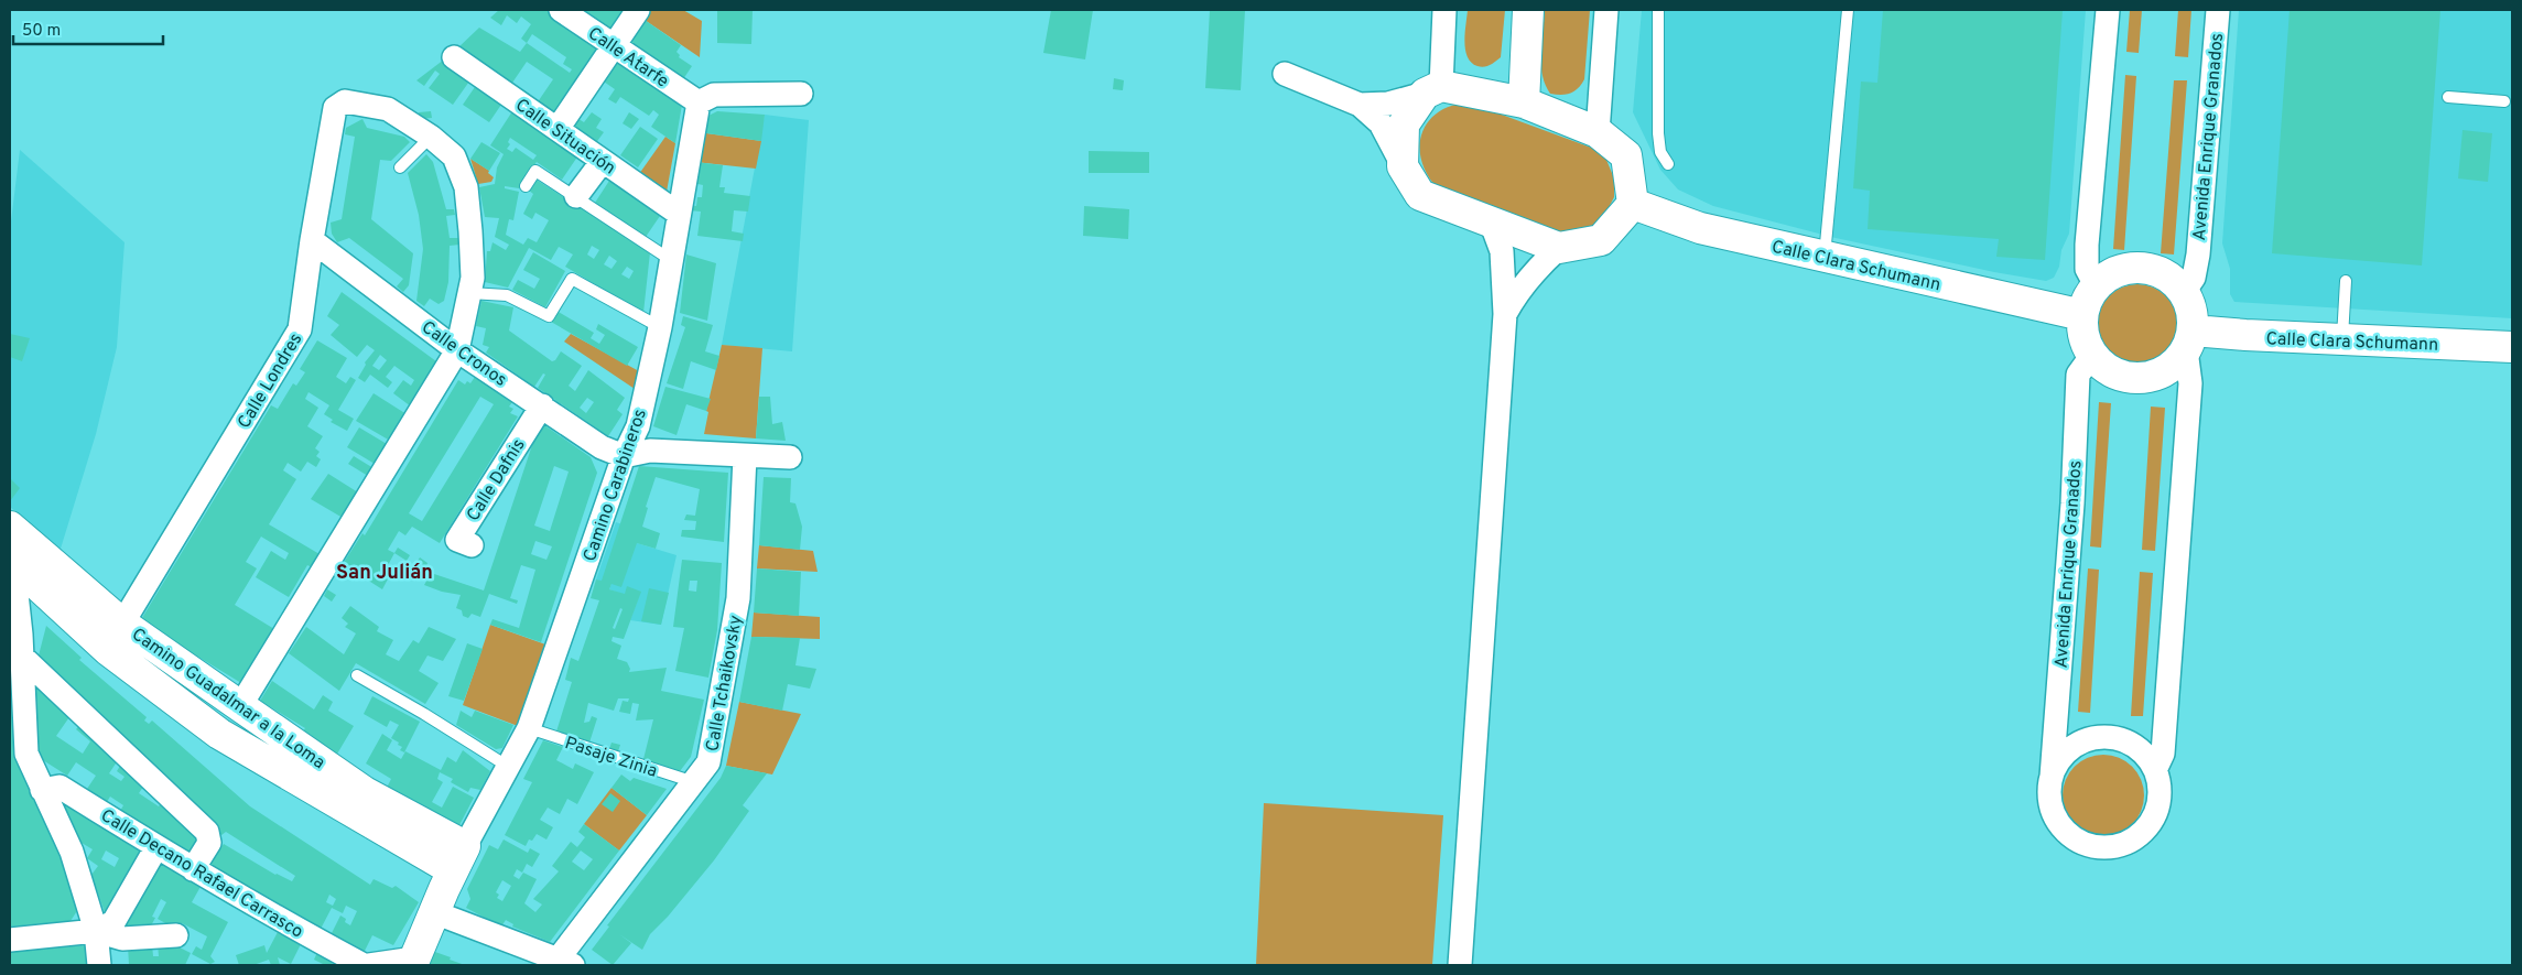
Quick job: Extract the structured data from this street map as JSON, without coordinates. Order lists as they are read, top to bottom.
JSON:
{
  "streets": {
    "main road": ["Calle Clara Schumann", "Camino Carabineros", "Camino Guadalmar a la Loma"],
    "street": [
      "Calle Atarfe",
      "Calle Situación",
      "Avenida Enrique Granados",
      "Calle Cronos",
      "Calle Londres",
      "Calle Dafnis",
      "Calle Tchaikovsky",
      "Calle Decano Rafael Carrasco"
    ],
    "lane": ["Pasaje Zinia"]
  },
  "crossings": [
    ["Calle Atarfe", "Camino Carabineros"],
    ["Calle Situación", "Camino Carabineros"],
    ["Avenida Enrique Granados", "Calle Clara Schumann"],
    ["Calle Cronos", "Calle Londres"],
    ["Calle Cronos", "Calle Dafnis"],
    ["Calle Cronos", "Camino Carabineros"],
    ["Calle Londres", "Camino Guadalmar a la Loma"],
    ["Camino Carabineros", "Camino Guadalmar a la Loma"],
    ["Camino Carabineros", "Pasaje Zinia"],
    ["Calle Tchaikovsky", "Pasaje Zinia"]
  ],
  "districts": ["San Julián"],
  "scale_bar": "50 m"
}
